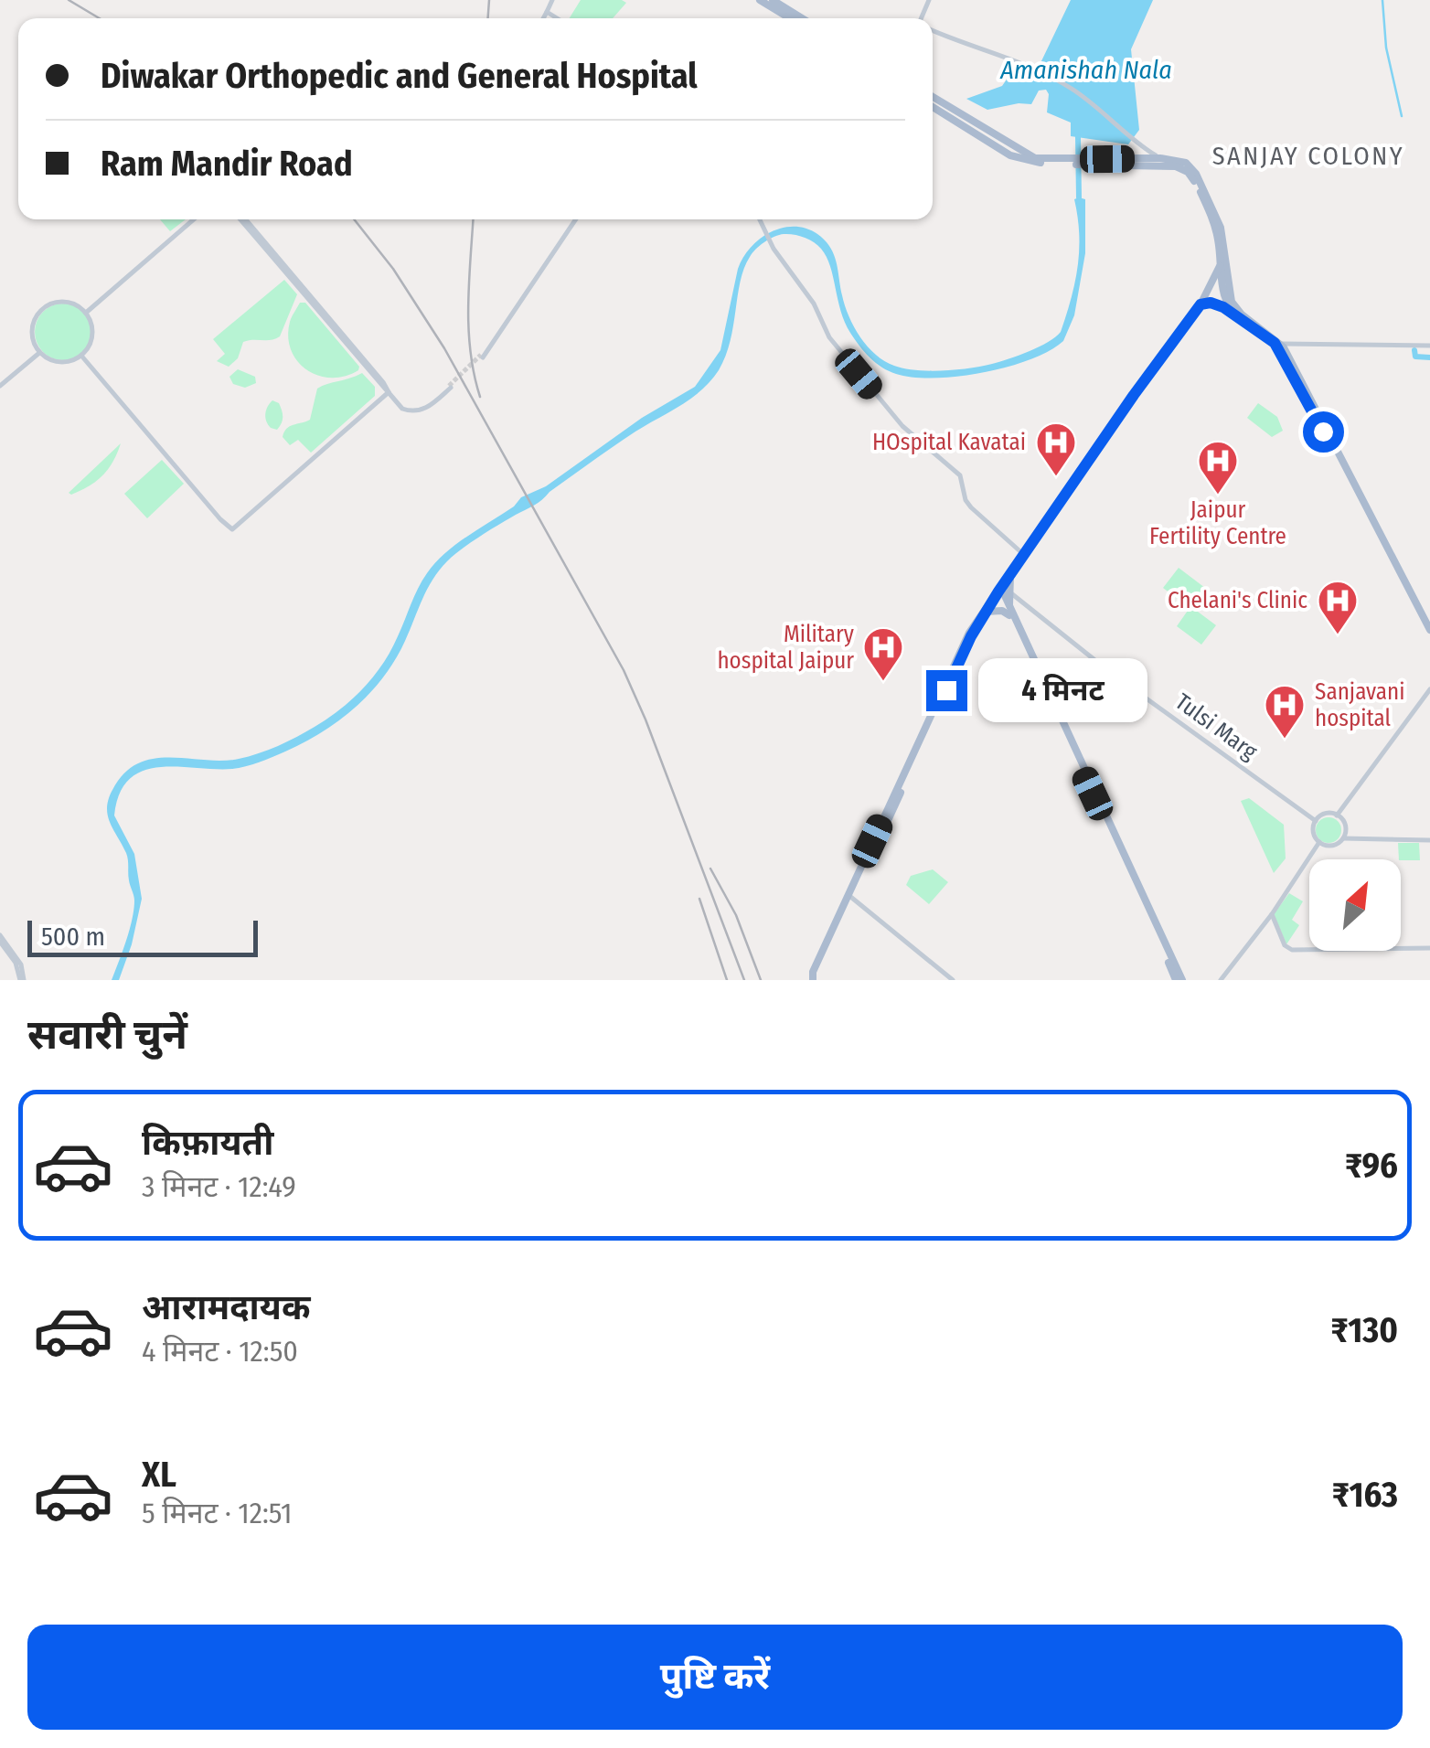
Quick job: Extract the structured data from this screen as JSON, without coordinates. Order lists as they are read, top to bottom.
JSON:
{
  "streets": {
    "street": ["Tulsi Marg"]
  },
  "districts": ["SANJAY COLONY"],
  "water": ["Amanishah Nala"],
  "places": {
    "hospital": [
      "HOspital Kavatai",
      "Jaipur Fertility Centre",
      "Chelani's Clinic",
      "Military hospital Jaipur",
      "Sanjavani hospital"
    ]
  },
  "scale_bar": "500 m",
  "north": "top right",
  "page": {
    "banner": ["Diwakar Orthopedic and General Hospital", "Ram Mandir Road"],
    "bubble": "4 मिनट",
    "scale": "500 m",
    "heading": "सवारी चुनें",
    "list": [
      {
        "name": "किफ़ायती",
        "note": "3 मिनट · 12:49",
        "value": "₹96"
      },
      {
        "name": "आरामदायक",
        "note": "4 मिनट · 12:50",
        "value": "₹130"
      },
      {
        "name": "XL",
        "note": "5 मिनट · 12:51",
        "value": "₹163"
      }
    ],
    "buttons": "पुष्टि करें"
  }
}
